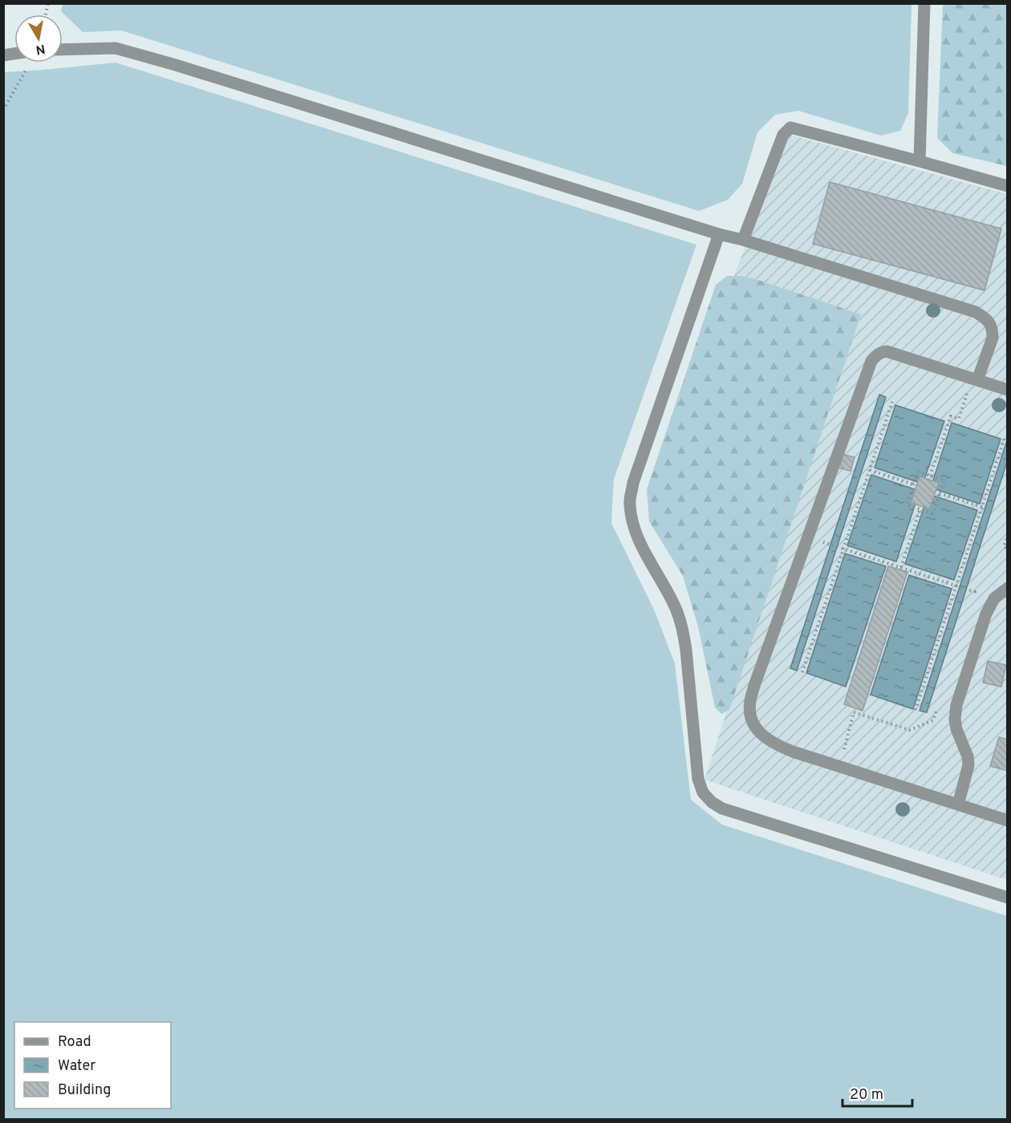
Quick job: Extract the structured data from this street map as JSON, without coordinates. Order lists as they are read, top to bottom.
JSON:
{
  "legend": ["Road", "Water", "Building"],
  "scale_bar": "20 m",
  "north": "bottom"
}
